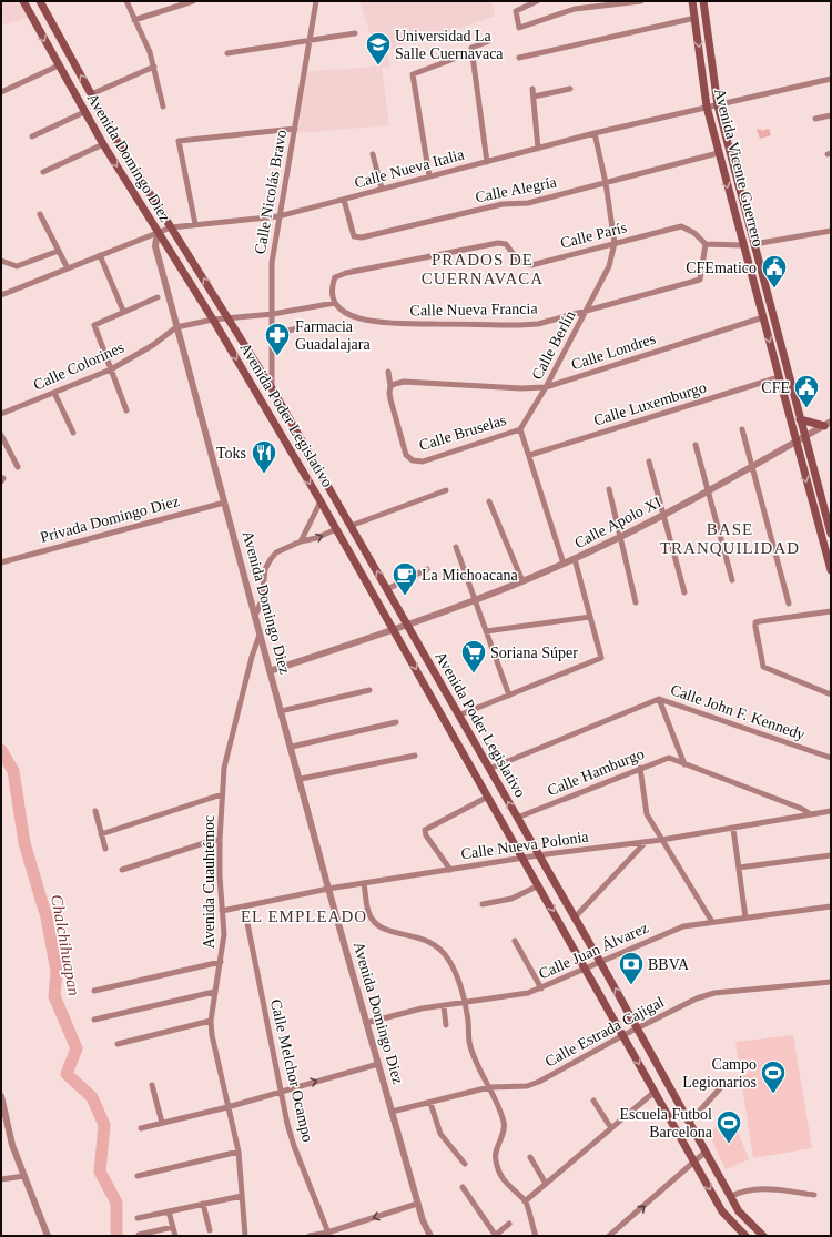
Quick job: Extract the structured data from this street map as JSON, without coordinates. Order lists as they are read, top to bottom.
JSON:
{
  "streets": {
    "main road": ["Avenida Domingo Diez", "Avenida Vicente Guerrero", "Avenida Poder Legislativo"],
    "street": [
      "Calle Nueva Italia",
      "Calle Alegría",
      "Calle Nicolás Bravo",
      "Calle París",
      "Calle Nueva Francia",
      "Calle Berlín",
      "Calle Londres",
      "Calle Colorines",
      "Calle Luxemburgo",
      "Calle Bruselas",
      "Privada Domingo Diez",
      "Calle Apolo XI",
      "Calle John F. Kennedy",
      "Calle Hamburgo",
      "Calle Nueva Polonia",
      "Avenida Cuauhtémoc",
      "Calle Juan Álvarez",
      "Calle Estrada Cajigal",
      "Calle Melchor Ocampo"
    ]
  },
  "crossings": [
    ["Avenida Domingo Diez", "Calle Nueva Italia"],
    ["Avenida Domingo Diez", "Calle Colorines"],
    ["Avenida Domingo Diez", "Avenida Poder Legislativo"],
    ["Avenida Domingo Diez", "Privada Domingo Diez"],
    ["Avenida Domingo Diez", "Calle Apolo XI"],
    ["Avenida Domingo Diez", "Calle Nueva Polonia"],
    ["Avenida Domingo Diez", "Avenida Cuauhtémoc"],
    ["Avenida Domingo Diez", "Calle Juan Álvarez"],
    ["Avenida Domingo Diez", "Calle Estrada Cajigal"],
    ["Avenida Vicente Guerrero", "Calle Nueva Italia"],
    ["Avenida Vicente Guerrero", "Calle Alegría"],
    ["Avenida Vicente Guerrero", "Calle Londres"],
    ["Avenida Vicente Guerrero", "Calle Luxemburgo"],
    ["Avenida Vicente Guerrero", "Calle Apolo XI"],
    ["Calle Nueva Italia", "Calle Alegría"],
    ["Calle Nueva Italia", "Calle Nicolás Bravo"],
    ["Calle Nueva Italia", "Calle Berlín"],
    ["Calle Nueva Italia", "Avenida Poder Legislativo"],
    ["Calle Alegría", "Calle Berlín"],
    ["Calle Nicolás Bravo", "Avenida Poder Legislativo"],
    ["Calle París", "Calle Nueva Francia"],
    ["Calle París", "Calle Berlín"],
    ["Calle Nueva Francia", "Calle Berlín"],
    ["Calle Berlín", "Calle Londres"],
    ["Calle Berlín", "Calle Bruselas"],
    ["Calle Londres", "Calle Bruselas"],
    ["Calle Colorines", "Avenida Poder Legislativo"],
    ["Avenida Poder Legislativo", "Calle Apolo XI"],
    ["Avenida Poder Legislativo", "Calle John F. Kennedy"],
    ["Avenida Poder Legislativo", "Calle Hamburgo"],
    ["Avenida Poder Legislativo", "Calle Nueva Polonia"],
    ["Avenida Poder Legislativo", "Calle Juan Álvarez"],
    ["Avenida Poder Legislativo", "Calle Estrada Cajigal"],
    ["Calle Hamburgo", "Calle Nueva Polonia"],
    ["Calle Nueva Polonia", "Avenida Cuauhtémoc"],
    ["Calle Nueva Polonia", "Calle Melchor Ocampo"]
  ],
  "districts": ["PRADOS DE CUERNAVACA", "BASE TRANQUILIDAD", "EL EMPLEADO"],
  "water": ["Chalchihuapan"],
  "places": {
    "school or university": ["Universidad La Salle Cuernavaca"],
    "public building": ["CFEmatico", "CFE"],
    "pharmacy": ["Farmacia Guadalajara"],
    "restaurant": ["Toks"],
    "cafe": ["La Michoacana"],
    "supermarket": ["Soriana Súper"],
    "bank": ["BBVA"],
    "sports": ["Campo Legionarios", "Escuela Futbol Barcelona"]
  }
}
